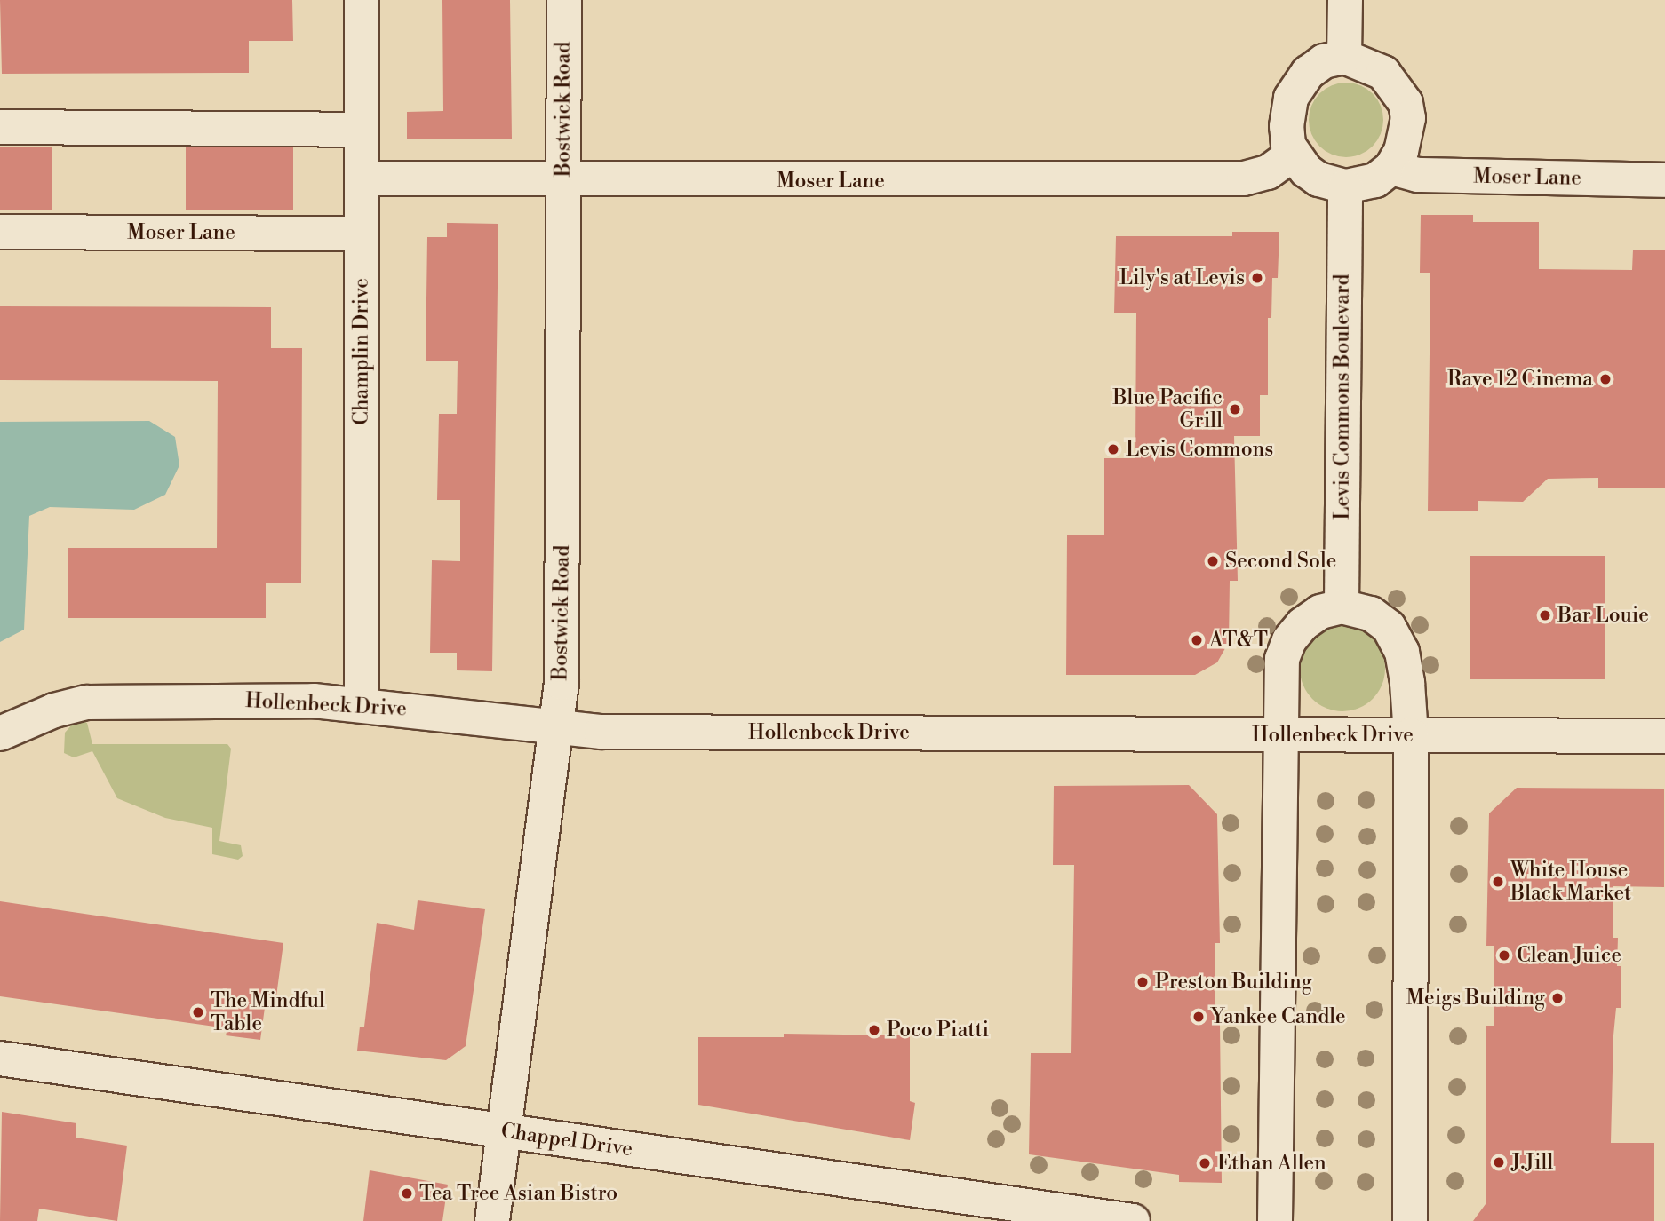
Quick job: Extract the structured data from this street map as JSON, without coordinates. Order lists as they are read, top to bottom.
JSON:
{
  "streets": {
    "street": [
      "Bostwick Road",
      "Moser Lane",
      "Champlin Drive",
      "Levis Commons Boulevard",
      "Hollenbeck Drive",
      "Chappel Drive"
    ]
  },
  "crossings": [
    ["Bostwick Road", "Moser Lane"],
    ["Bostwick Road", "Hollenbeck Drive"],
    ["Bostwick Road", "Chappel Drive"],
    ["Moser Lane", "Champlin Drive"],
    ["Moser Lane", "Levis Commons Boulevard"],
    ["Champlin Drive", "Hollenbeck Drive"]
  ],
  "places": [
    "Lily's at Levis",
    "Rave 12 Cinema",
    "Blue Pacific Grill",
    "Levis Commons",
    "Second Sole",
    "Bar Louie",
    "AT&T",
    "White House Black Market",
    "Clean Juice",
    "Preston Building",
    "Meigs Building",
    "The Mindful Table",
    "Yankee Candle",
    "Poco Piatti",
    "J.Jill",
    "Ethan Allen",
    "Tea Tree Asian Bistro"
  ]
}
